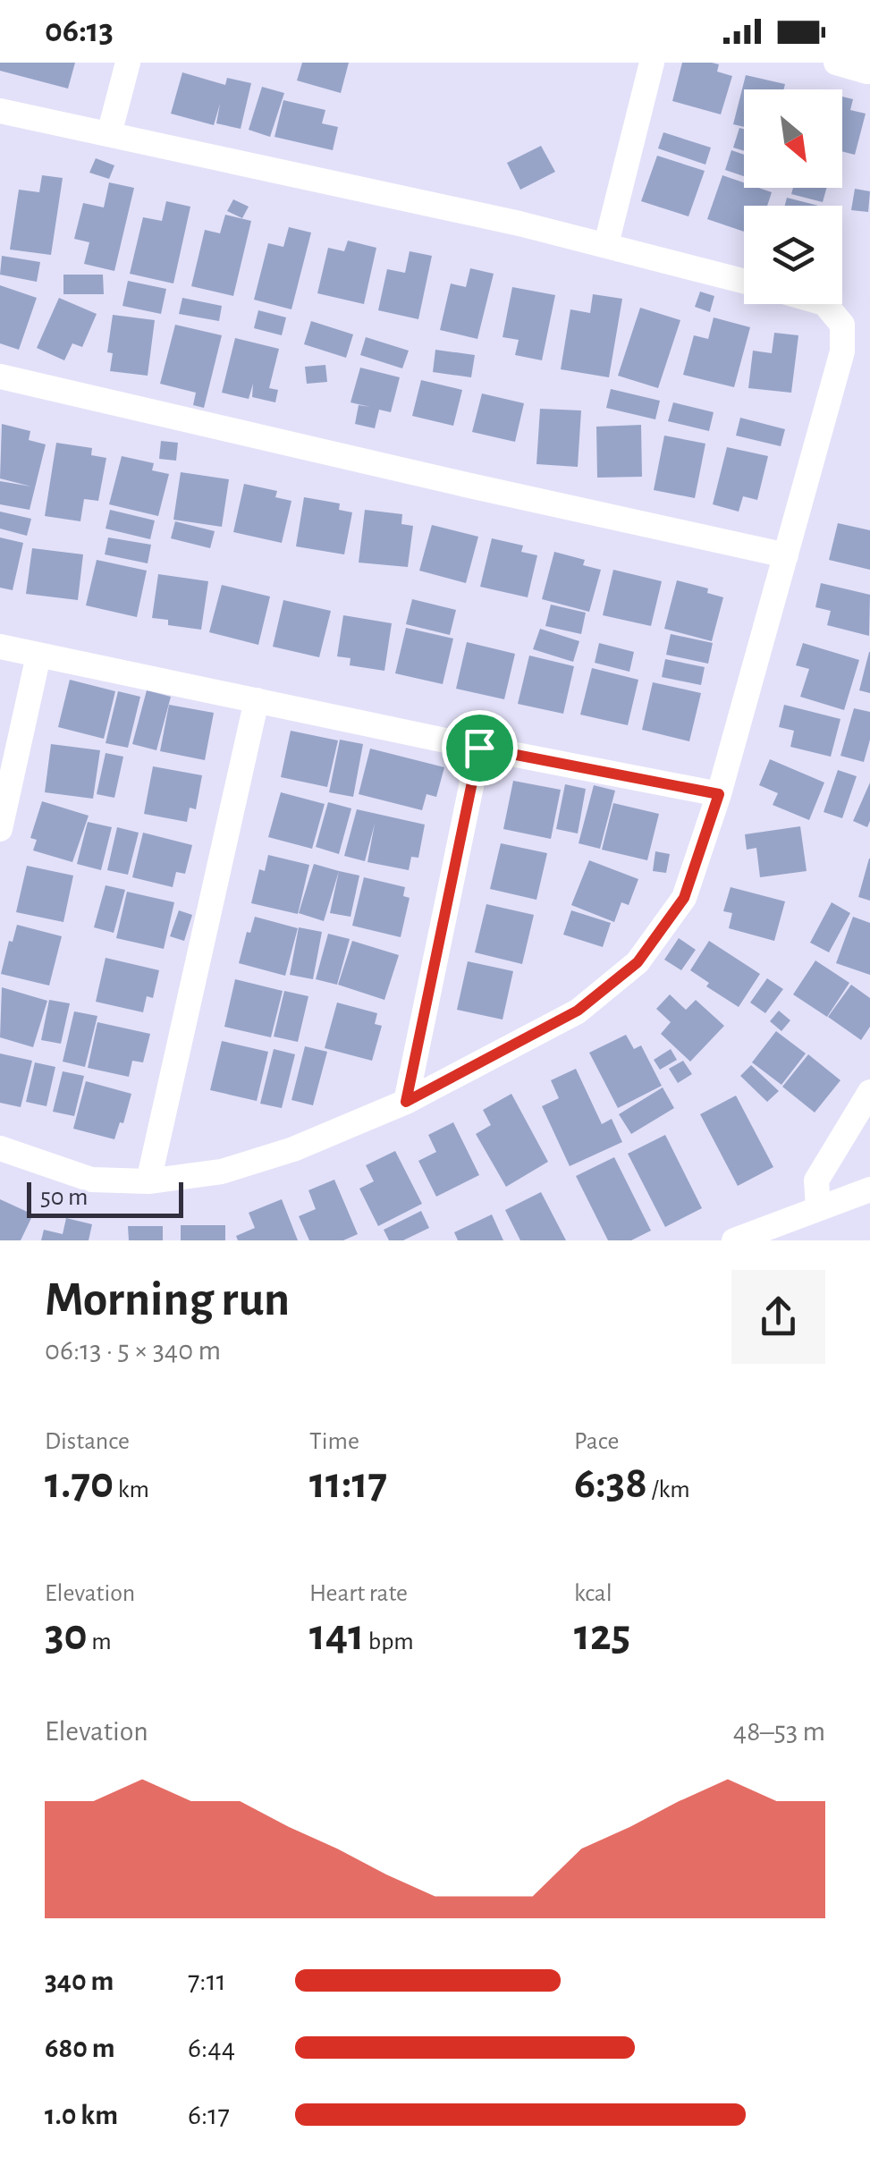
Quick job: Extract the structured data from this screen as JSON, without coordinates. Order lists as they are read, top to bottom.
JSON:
{
  "scale_bar": "50 m",
  "north": "bottom right",
  "page": {
    "status": "06:13",
    "scale": "50 m",
    "heading": ["Morning run", "06:13 · 5 × 340 m"],
    "stats": [
      ["Distance", "1.70 km"],
      ["Time", "11:17"],
      ["Pace", "6:38 /km"],
      ["Elevation", "30 m"],
      ["Heart rate", "141 bpm"],
      ["kcal", "125"]
    ],
    "chart": ["Elevation", "48–53 m"],
    "list": [
      {
        "name": "340 m",
        "note": "7:11"
      },
      {
        "name": "680 m",
        "note": "6:44"
      },
      {
        "name": "1.0 km",
        "note": "6:17"
      }
    ]
  }
}
